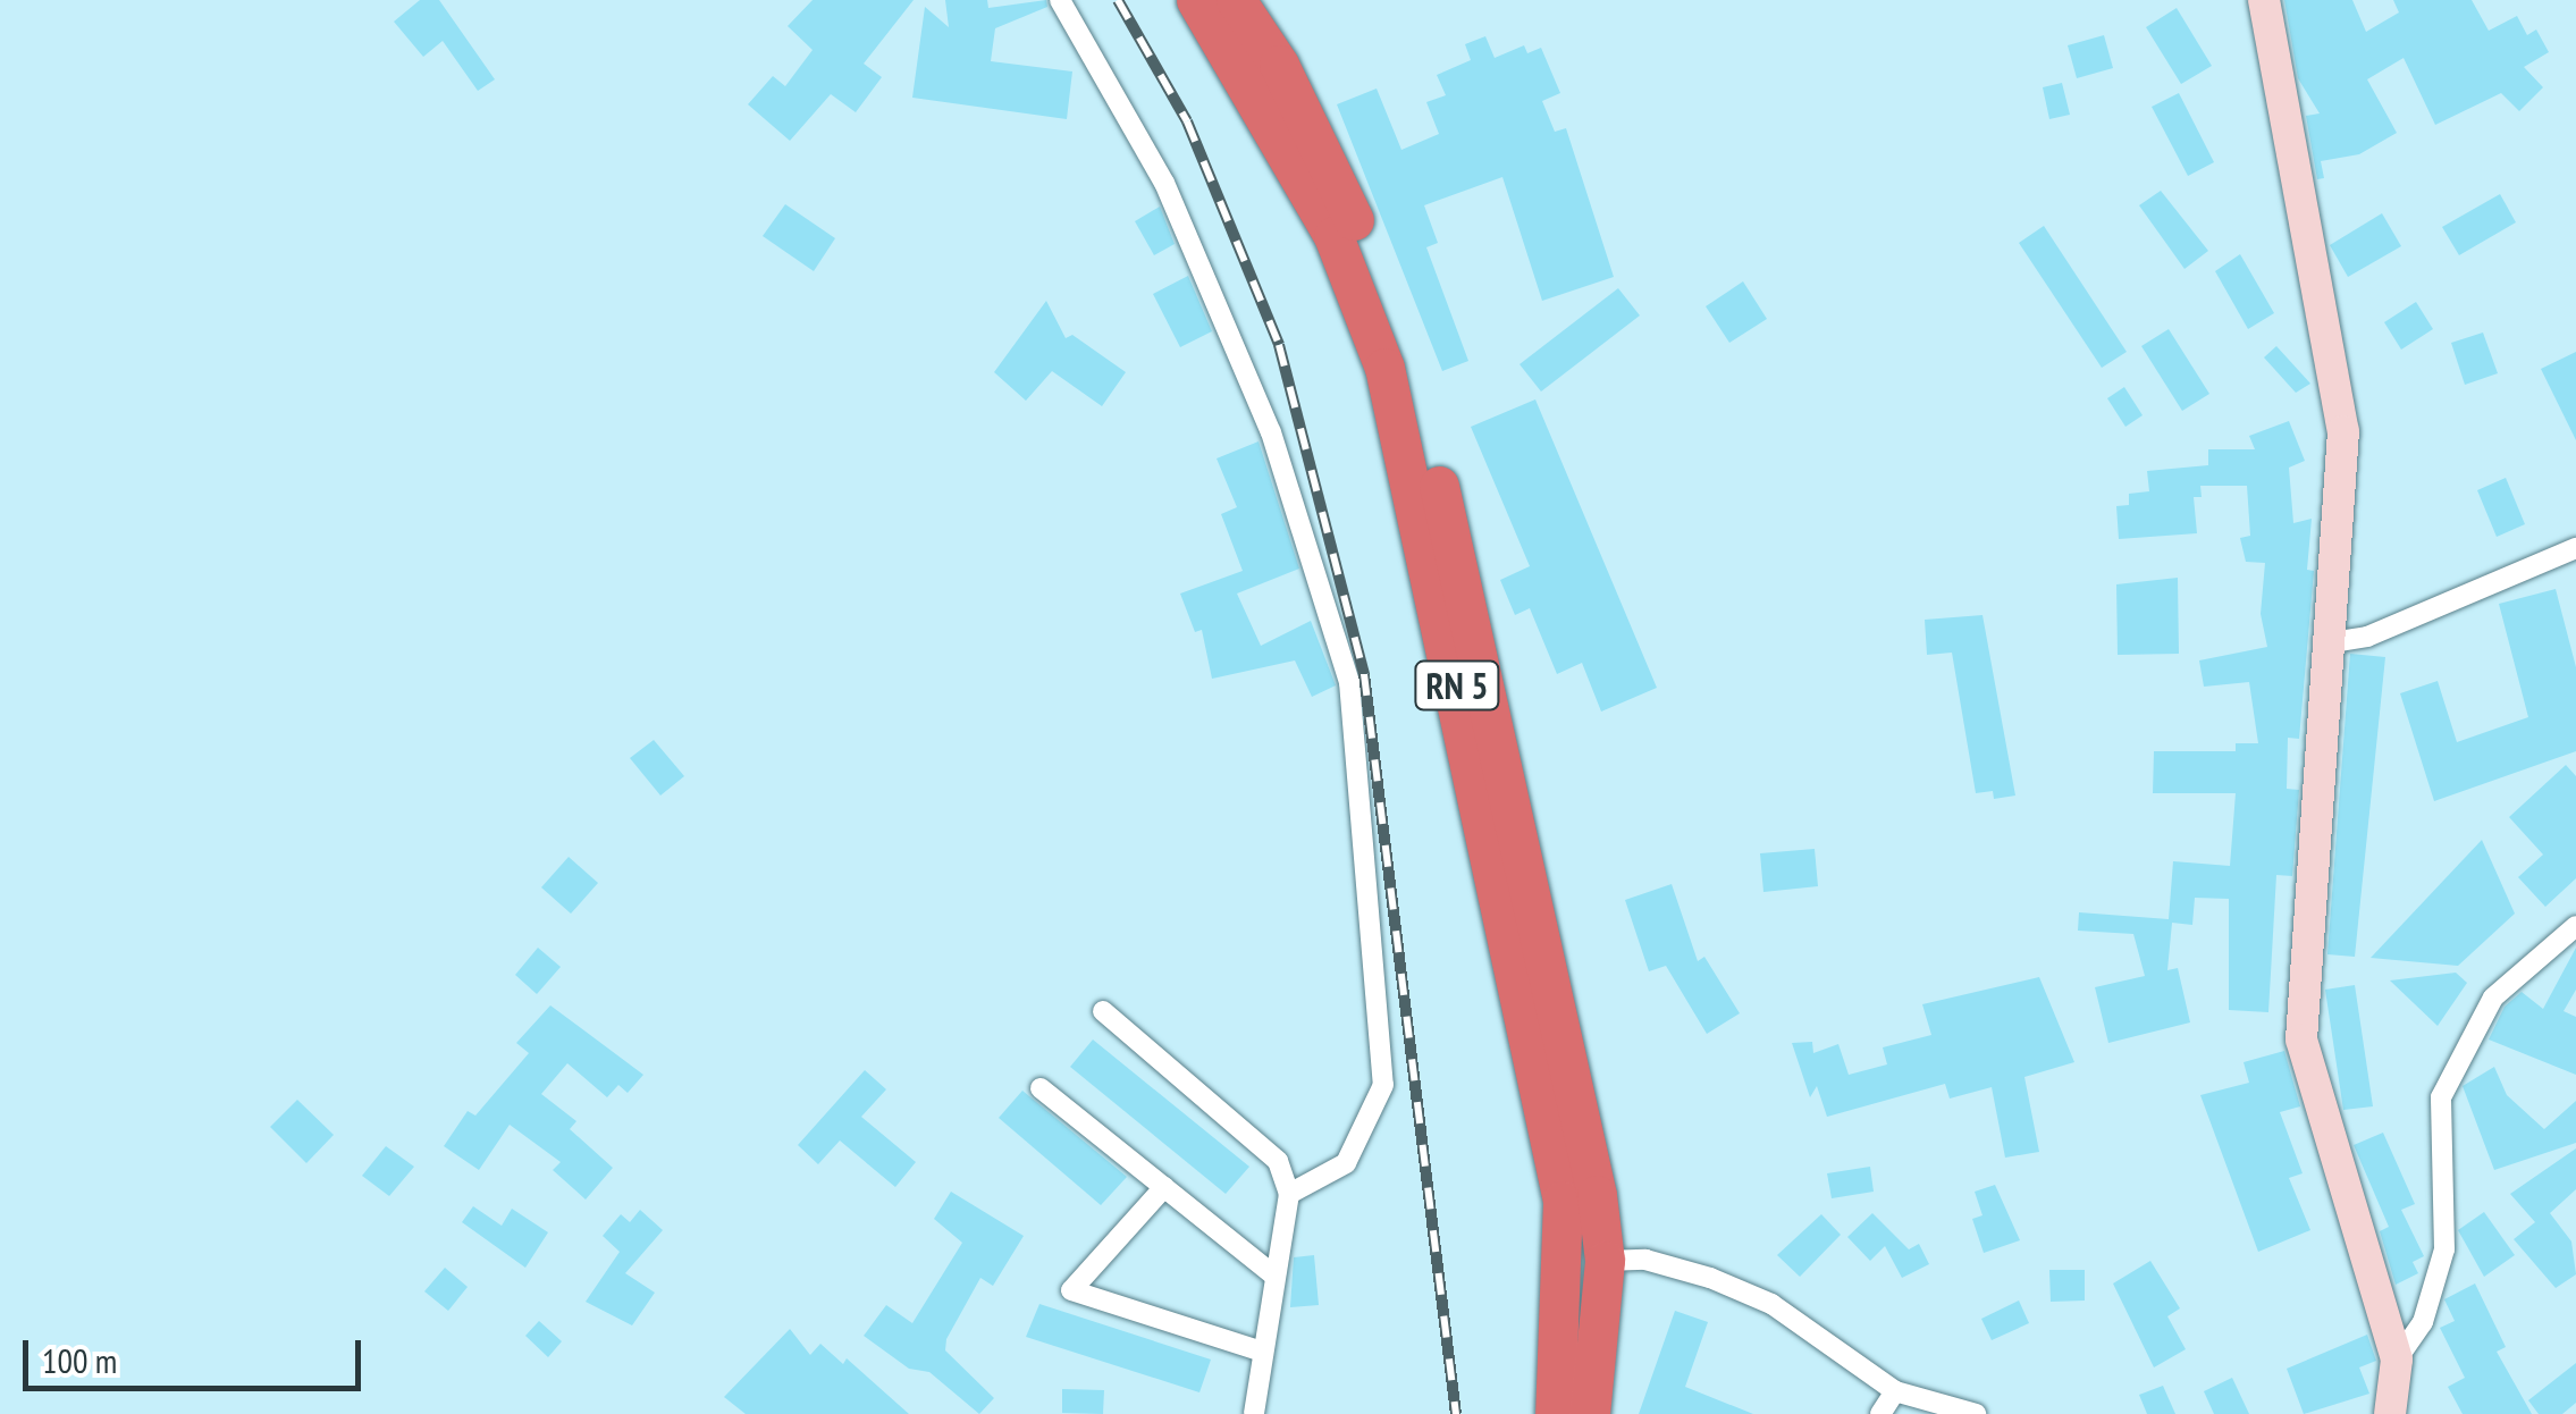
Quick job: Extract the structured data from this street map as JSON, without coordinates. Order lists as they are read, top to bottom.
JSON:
{
  "streets": {
    "highway": ["RN 5"]
  },
  "scale_bar": "100 m"
}
